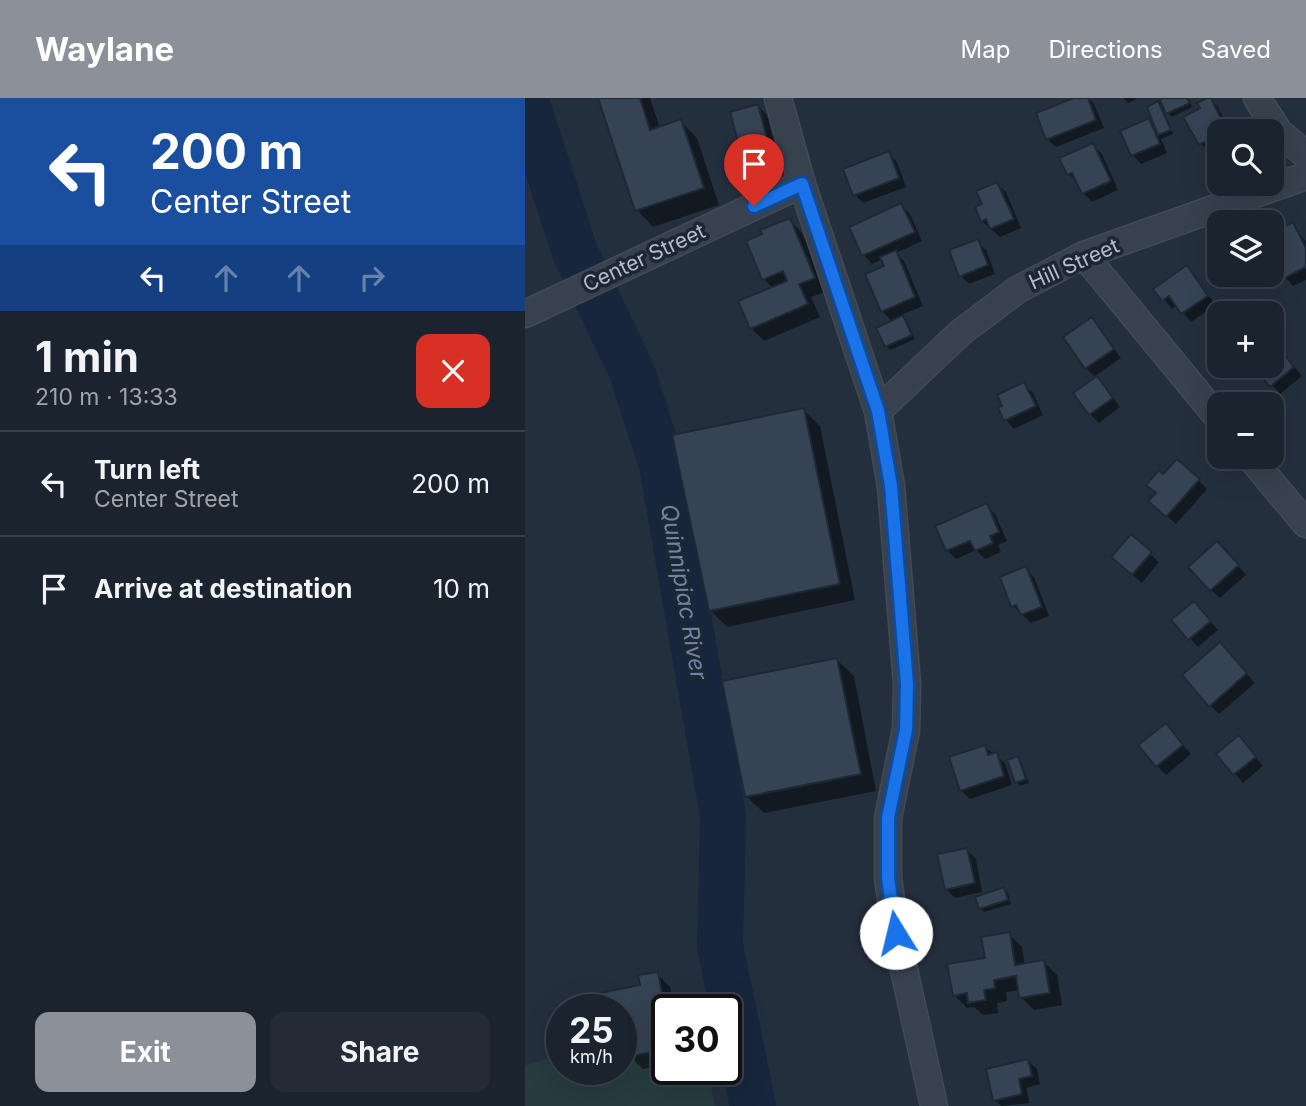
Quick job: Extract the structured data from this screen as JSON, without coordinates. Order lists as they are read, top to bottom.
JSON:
{
  "streets": {
    "street": ["Center Street", "Hill Street"]
  },
  "water": ["Quinnipiac River"],
  "page": {
    "header": "Waylane",
    "nav": ["Map", "Directions", "Saved"],
    "turn": ["200 m", "Center Street"],
    "map_buttons": ["+", "−"],
    "heading": ["1 min", "210 m · 13:33"],
    "list": [
      {
        "name": "Turn left",
        "note": "Center Street",
        "value": "200 m"
      },
      {
        "name": "Arrive at destination",
        "value": "10 m"
      }
    ],
    "speed": "25 km/h",
    "limit": "30",
    "buttons": ["Exit", "Share"]
  }
}
